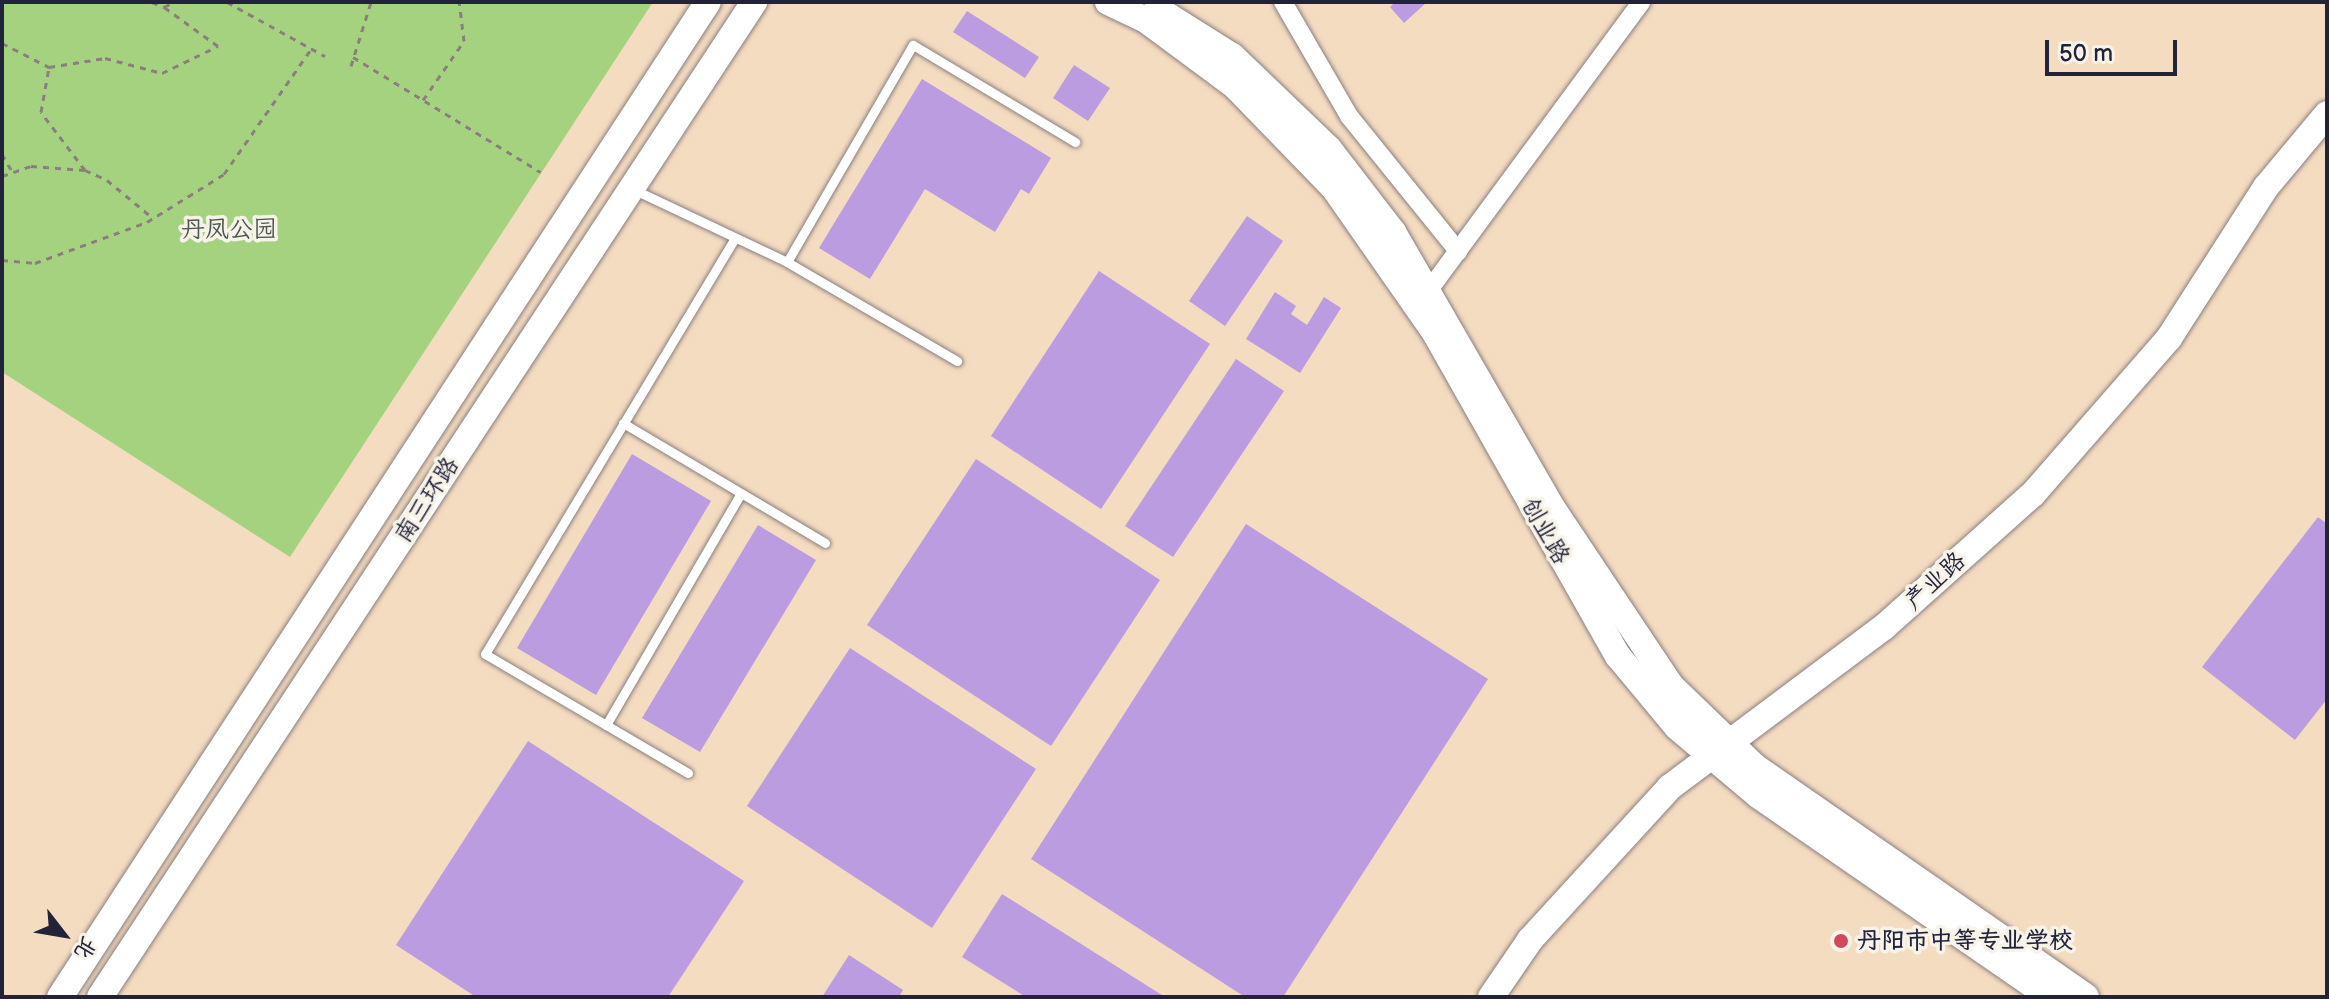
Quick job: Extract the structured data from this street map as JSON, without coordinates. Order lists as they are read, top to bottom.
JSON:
{
  "streets": {
    "street": ["南三环路", "创业路", "产业路"]
  },
  "crossings": [
    ["创业路", "产业路"]
  ],
  "parks": ["丹凤公园"],
  "places": ["丹阳市中等专业学校"],
  "scale_bar": "50 m",
  "north": "bottom right"
}
